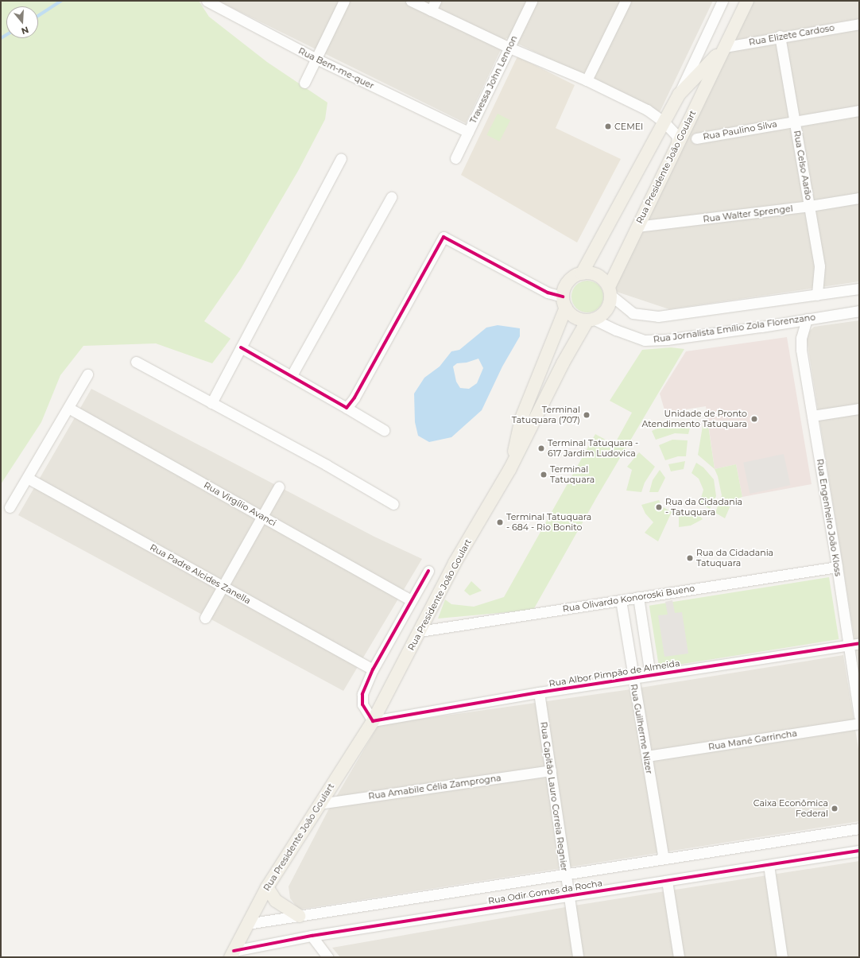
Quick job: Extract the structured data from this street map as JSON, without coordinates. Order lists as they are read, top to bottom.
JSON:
{
  "streets": {
    "main road": ["Rua Presidente João Goulart"],
    "street": [
      "Rua Elizete Cardoso",
      "Rua Bem-me-quer",
      "Travessa John Lennon",
      "Rua Paulino Silva",
      "Rua Celso Aarão",
      "Rua Walter Sprengel",
      "Rua Jornalista Emílio Zola Florenzano",
      "Rua Virgílio Avanci",
      "Rua Engenheiro João Kloss",
      "Rua Padre Alcides Zanella",
      "Rua Olivardo Konoroski Bueno",
      "Rua Albor Pimpão de Almeida",
      "Rua Guilherme Nizer",
      "Rua Mané Garrincha",
      "Rua Amabile Célia Zamprogna",
      "Rua Capitão Lauro Correia Regnier",
      "Rua Odir Gomes da Rocha"
    ]
  },
  "crossings": [
    ["Rua Elizete Cardoso", "Rua Celso Aarão"],
    ["Rua Elizete Cardoso", "Rua Presidente João Goulart"],
    ["Rua Bem-me-quer", "Travessa John Lennon"],
    ["Rua Paulino Silva", "Rua Celso Aarão"],
    ["Rua Celso Aarão", "Rua Walter Sprengel"],
    ["Rua Presidente João Goulart", "Rua Walter Sprengel"],
    ["Rua Presidente João Goulart", "Rua Jornalista Emílio Zola Florenzano"],
    ["Rua Presidente João Goulart", "Rua Olivardo Konoroski Bueno"],
    ["Rua Presidente João Goulart", "Rua Albor Pimpão de Almeida"],
    ["Rua Presidente João Goulart", "Rua Amabile Célia Zamprogna"],
    ["Rua Presidente João Goulart", "Rua Odir Gomes da Rocha"],
    ["Rua Jornalista Emílio Zola Florenzano", "Rua Engenheiro João Kloss"],
    ["Rua Engenheiro João Kloss", "Rua Olivardo Konoroski Bueno"],
    ["Rua Engenheiro João Kloss", "Rua Albor Pimpão de Almeida"],
    ["Rua Olivardo Konoroski Bueno", "Rua Guilherme Nizer"],
    ["Rua Albor Pimpão de Almeida", "Rua Guilherme Nizer"],
    ["Rua Albor Pimpão de Almeida", "Rua Capitão Lauro Correia Regnier"],
    ["Rua Guilherme Nizer", "Rua Mané Garrincha"],
    ["Rua Guilherme Nizer", "Rua Odir Gomes da Rocha"],
    ["Rua Amabile Célia Zamprogna", "Rua Capitão Lauro Correia Regnier"],
    ["Rua Capitão Lauro Correia Regnier", "Rua Odir Gomes da Rocha"]
  ],
  "places": [
    "CEMEI",
    "Terminal Tatuquara (707)",
    "Unidade de Pronto Atendimento Tatuquara",
    "Terminal Tatuquara - 617 Jardim Ludovica",
    "Terminal Tatuquara",
    "Rua da Cidadania - Tatuquara",
    "Terminal Tatuquara - 684 - Rio Bonito",
    "Rua da Cidadania Tatuquara",
    "Caixa Econômica Federal"
  ],
  "north": "bottom"
}
